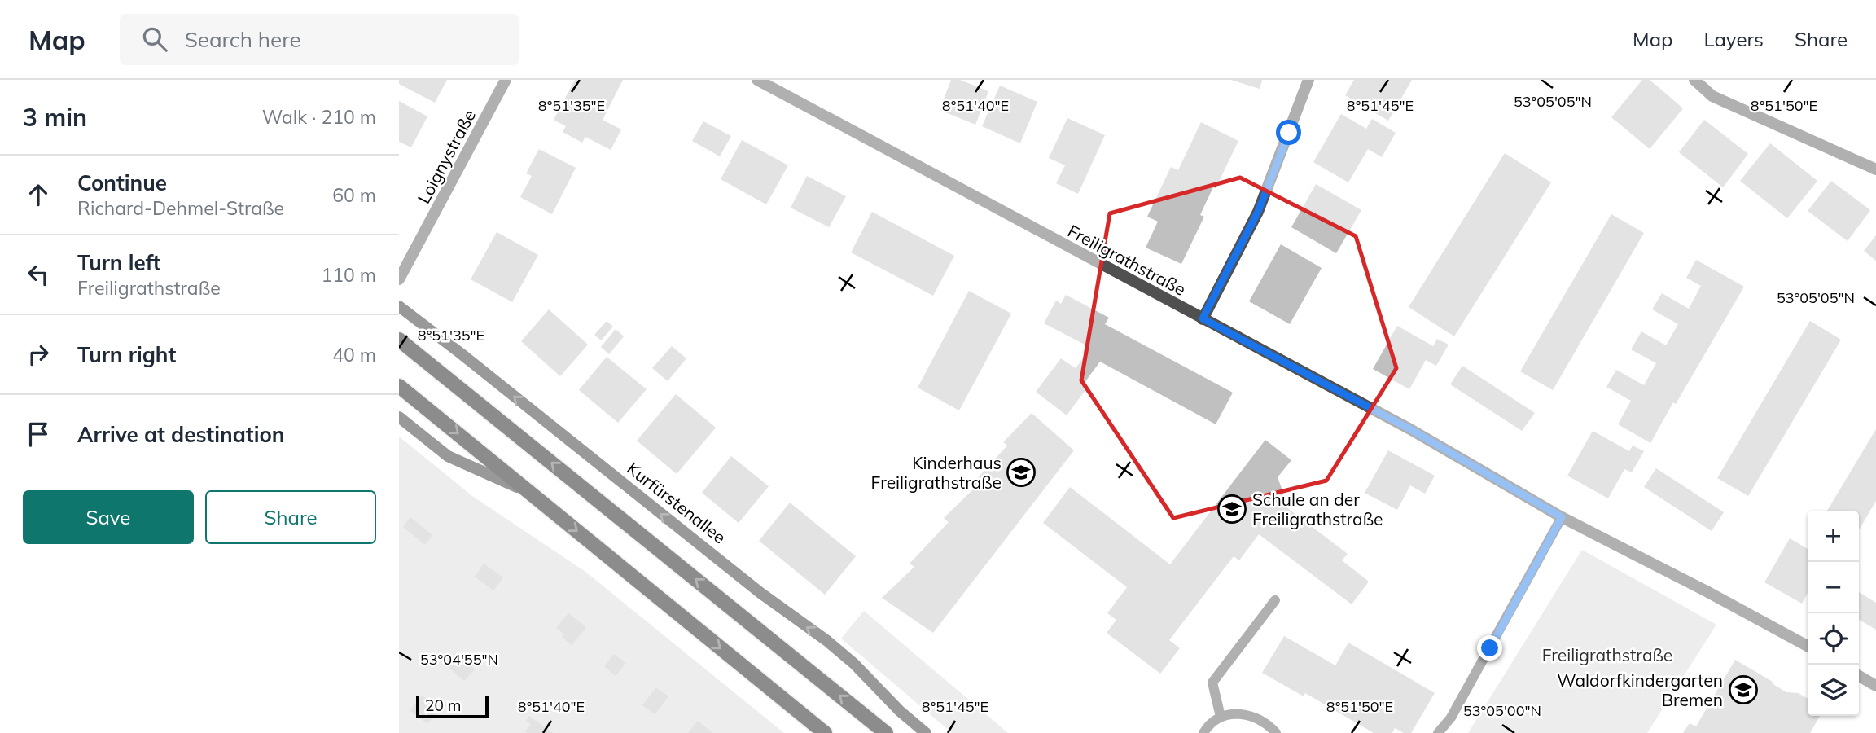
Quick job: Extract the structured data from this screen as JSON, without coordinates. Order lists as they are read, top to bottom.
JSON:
{
  "streets": {
    "main road": ["Kurfürstenallee"],
    "street": ["Loignystraße", "Freiligrathstraße"]
  },
  "parks": ["Freiligrathstraße"],
  "places": {
    "school or university": ["Kinderhaus Freiligrathstraße", "Schule an der Freiligrathstraße", "Waldorfkindergarten Bremen"]
  },
  "scale_bar": "20 m",
  "page": {
    "header": "Map",
    "search": "Search here",
    "nav": ["Map", "Layers", "Share"],
    "heading": ["3 min", "Walk · 210 m"],
    "list": [
      ["Continue", "Richard-Dehmel-Straße", "60 m"],
      ["Turn left", "Freiligrathstraße", "110 m"],
      ["Turn right", "40 m"],
      "Arrive at destination"
    ],
    "buttons": ["Save", "Share"],
    "map_buttons": ["+", "−"],
    "scale": "20 m"
  },
  "coordinates": [
    "53°05'05\"N",
    "8°51'35\"E",
    "8°51'40\"E",
    "8°51'45\"E",
    "8°51'50\"E",
    "53°04'55\"N",
    "53°05'00\"N"
  ]
}
